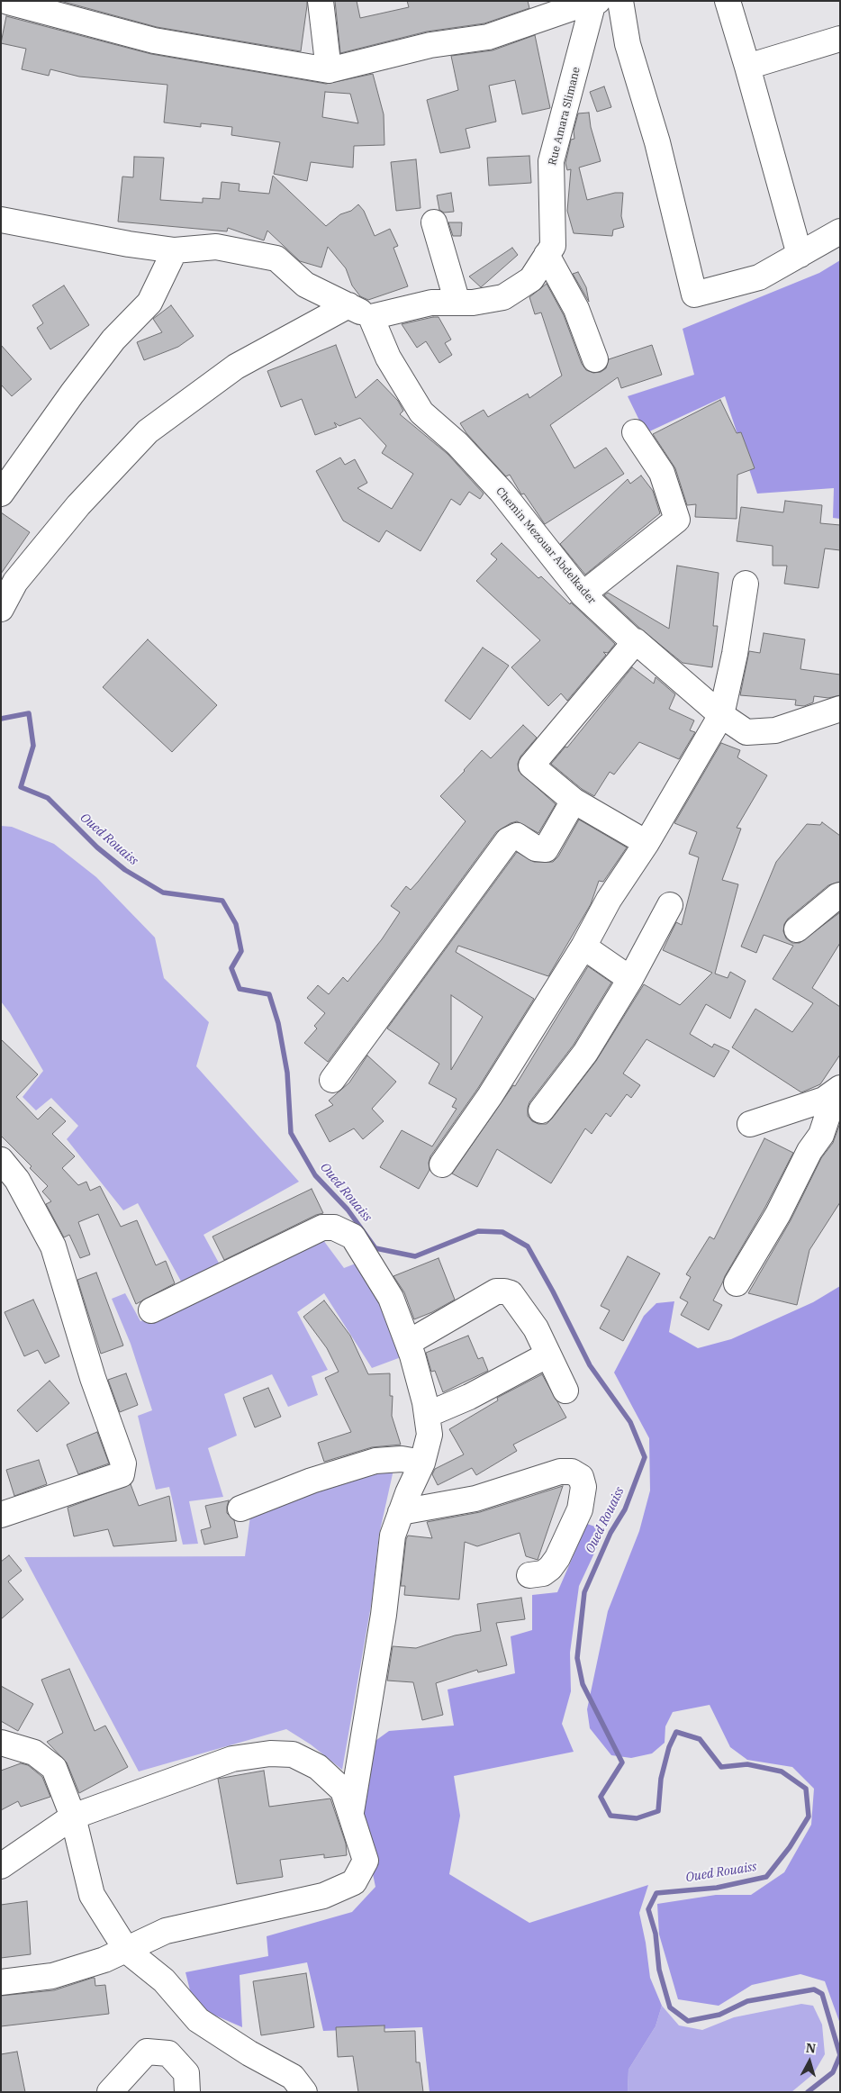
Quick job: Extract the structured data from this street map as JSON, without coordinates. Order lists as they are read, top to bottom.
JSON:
{
  "streets": {
    "street": ["Rue Amara Slimane", "Chemin Mezouar Abdelkader"]
  },
  "crossings": [
    ["Rue Amara Slimane", "Chemin Mezouar Abdelkader"]
  ],
  "water": ["Oued Rouaiss"],
  "north": "top"
}
